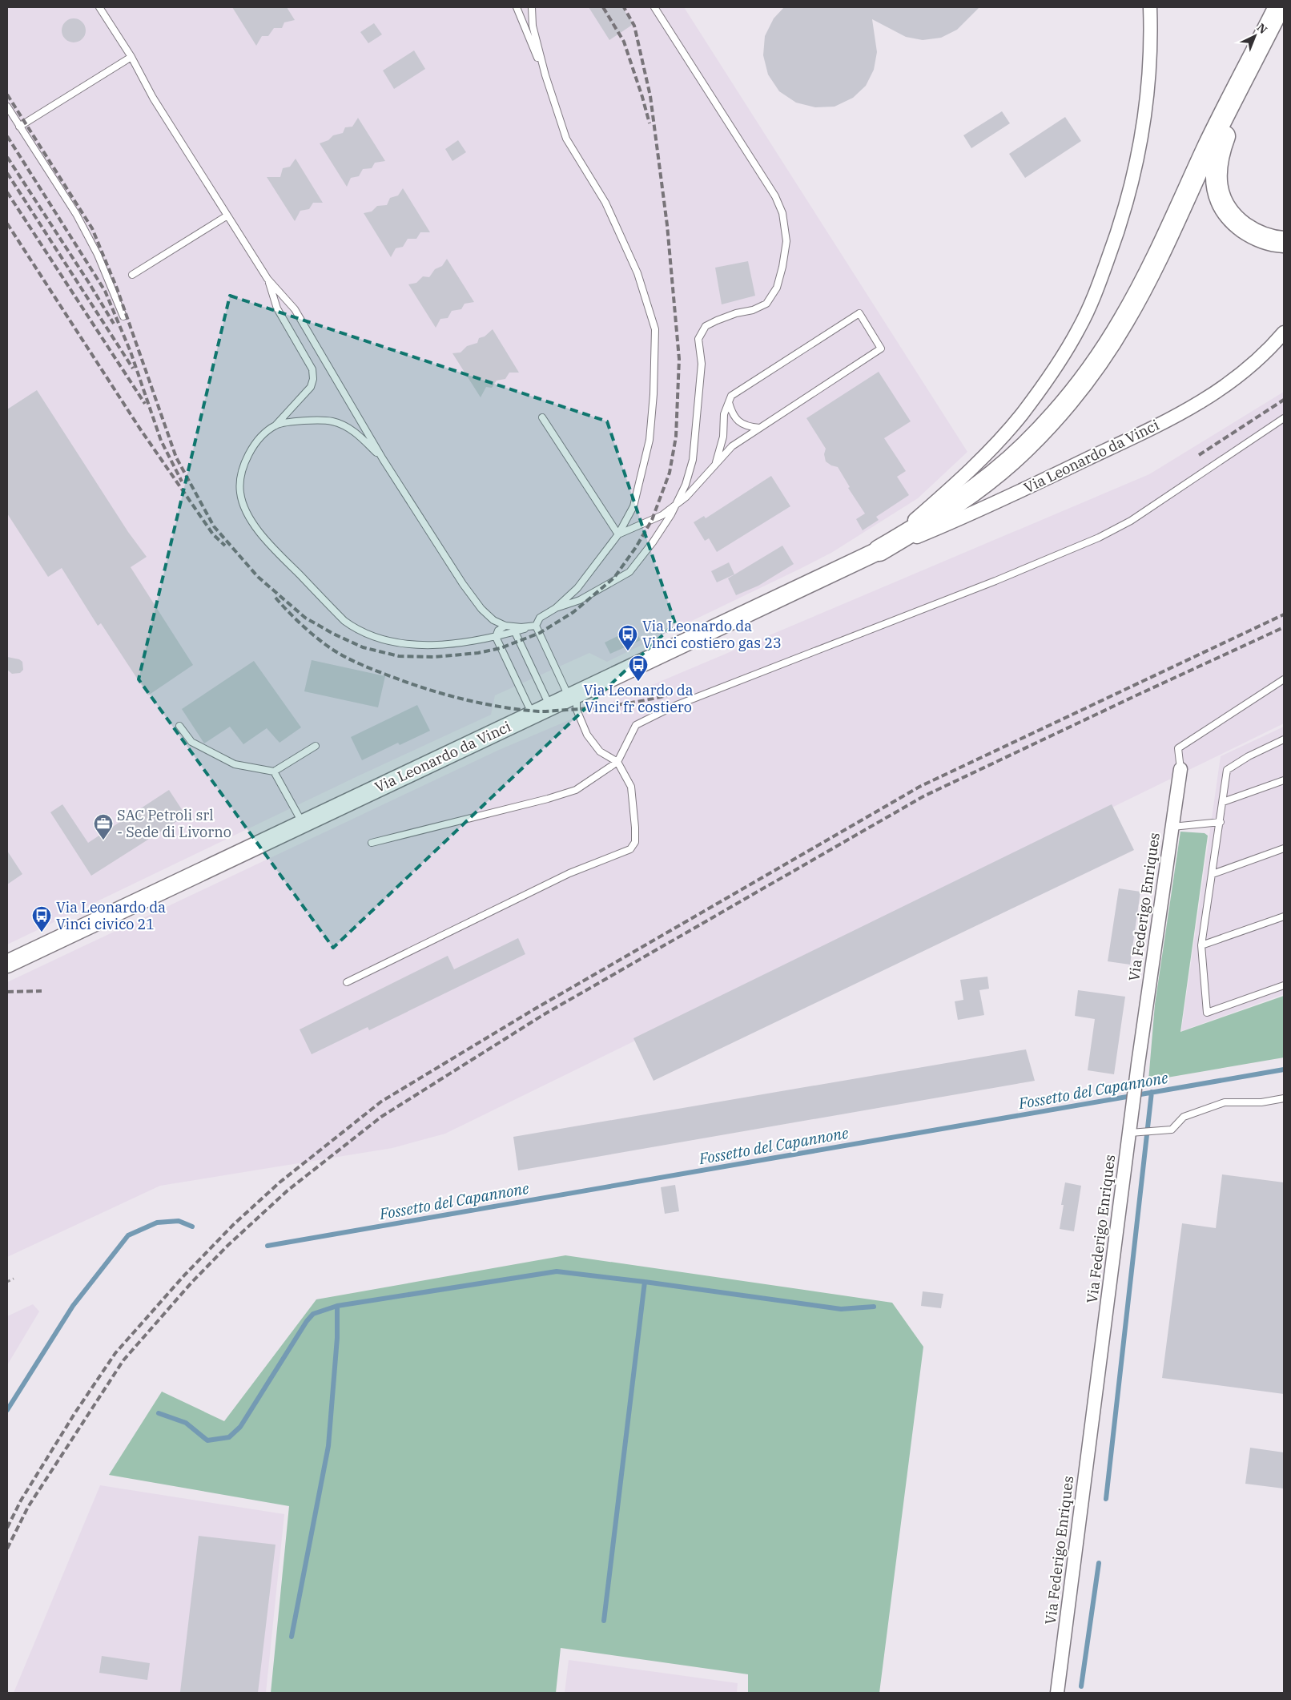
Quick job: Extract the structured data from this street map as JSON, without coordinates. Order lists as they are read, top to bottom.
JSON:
{
  "streets": {
    "main road": ["Via Leonardo da Vinci"],
    "street": ["Via Federigo Enriques"]
  },
  "water": ["Fossetto del Capannone"],
  "places": {
    "bus stop": ["Via Leonardo da Vinci costiero gas 23", "Via Leonardo da Vinci fr costiero", "Via Leonardo da Vinci civico 21"],
    "office": ["SAC Petroli srl - Sede di Livorno"]
  },
  "north": "top right"
}
